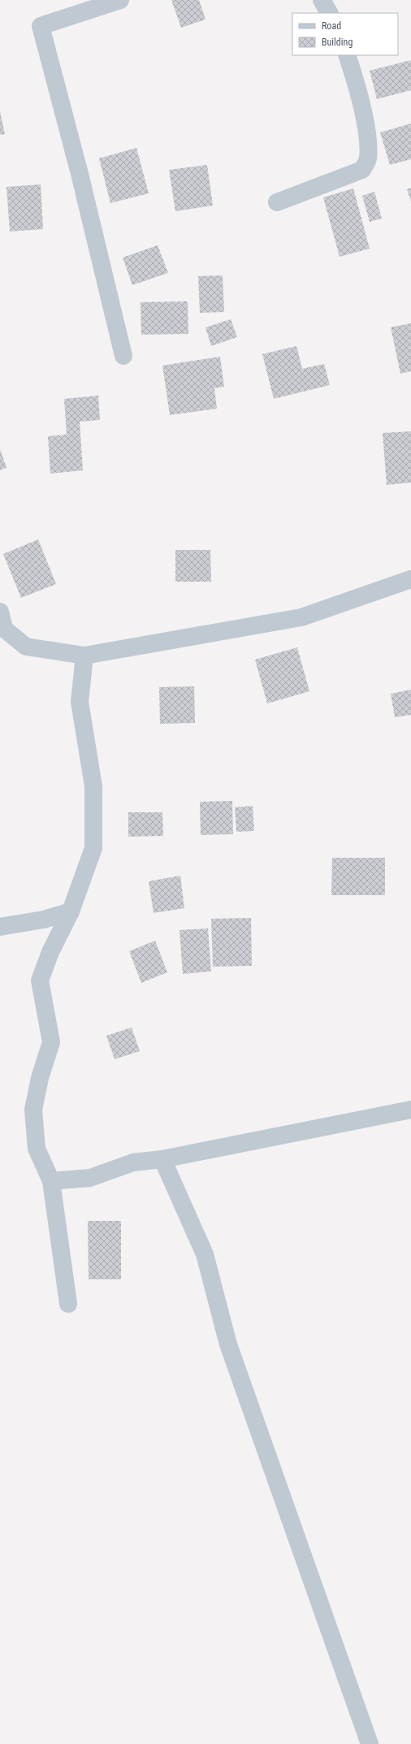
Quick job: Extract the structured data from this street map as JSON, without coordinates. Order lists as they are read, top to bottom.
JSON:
{
  "legend": ["Road", "Building"]
}
